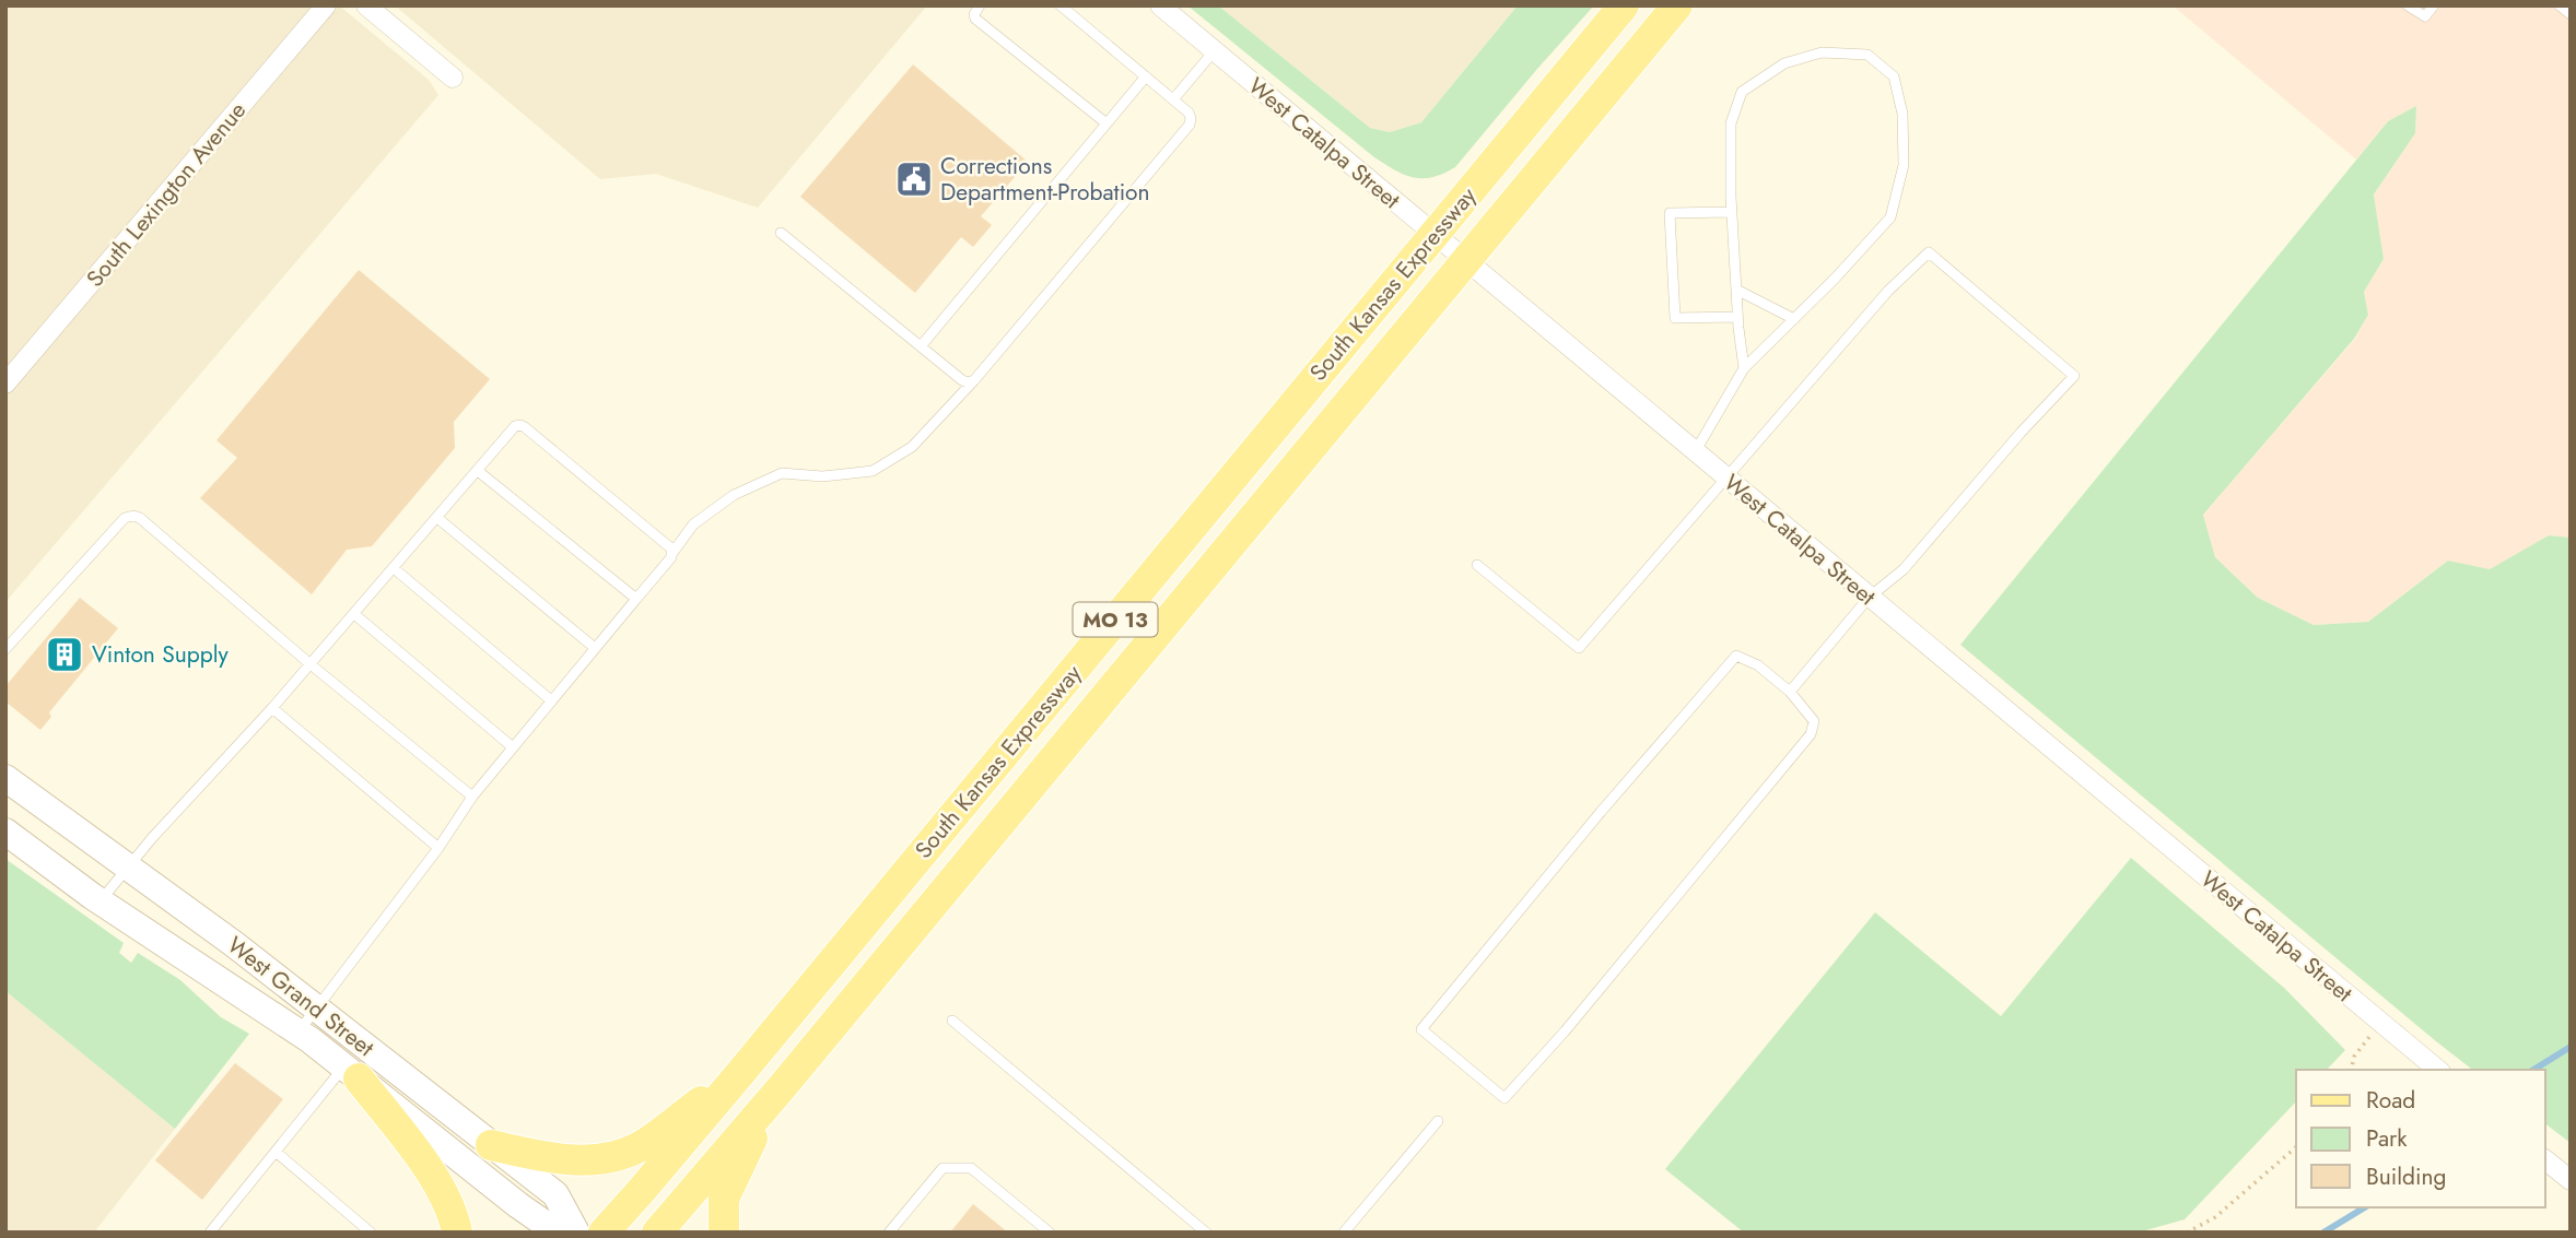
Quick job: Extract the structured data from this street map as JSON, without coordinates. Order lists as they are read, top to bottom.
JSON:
{
  "streets": {
    "main road": ["South Kansas Expressway", "MO 13", "West Grand Street"],
    "street": ["West Catalpa Street", "South Lexington Avenue"]
  },
  "crossings": [
    ["West Catalpa Street", "South Kansas Expressway"]
  ],
  "places": {
    "public building": ["Corrections Department-Probation"],
    "building": ["Vinton Supply"]
  },
  "legend": ["Road", "Park", "Building"]
}
